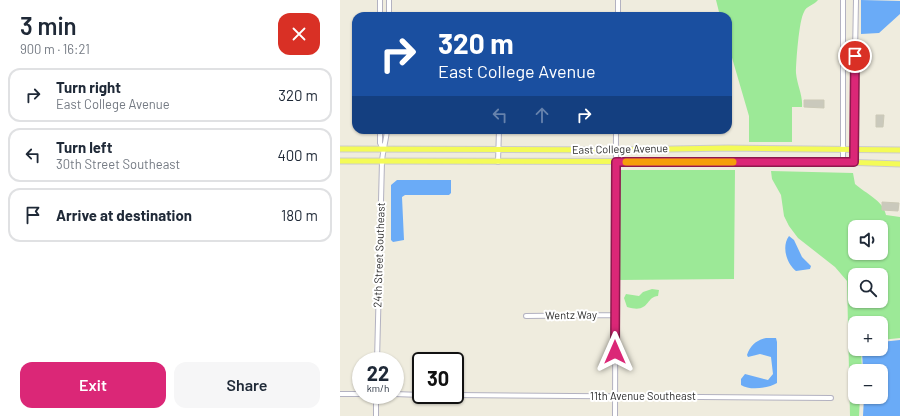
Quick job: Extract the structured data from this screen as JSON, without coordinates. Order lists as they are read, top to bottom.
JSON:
{
  "streets": {
    "main road": ["East College Avenue"],
    "street": ["24th Street Southeast", "Wentz Way", "11th Avenue Southeast"]
  },
  "crossings": [
    ["East College Avenue", "24th Street Southeast"]
  ],
  "page": {
    "heading": ["3 min", "900 m · 16:21"],
    "turn": ["320 m", "East College Avenue"],
    "list": [
      {
        "name": "Turn right",
        "note": "East College Avenue",
        "value": "320 m"
      },
      {
        "name": "Turn left",
        "note": "30th Street Southeast",
        "value": "400 m"
      },
      {
        "name": "Arrive at destination",
        "value": "180 m"
      }
    ],
    "map_buttons": ["+", "−"],
    "speed": "22 km/h",
    "limit": "30",
    "buttons": ["Exit", "Share"]
  }
}
